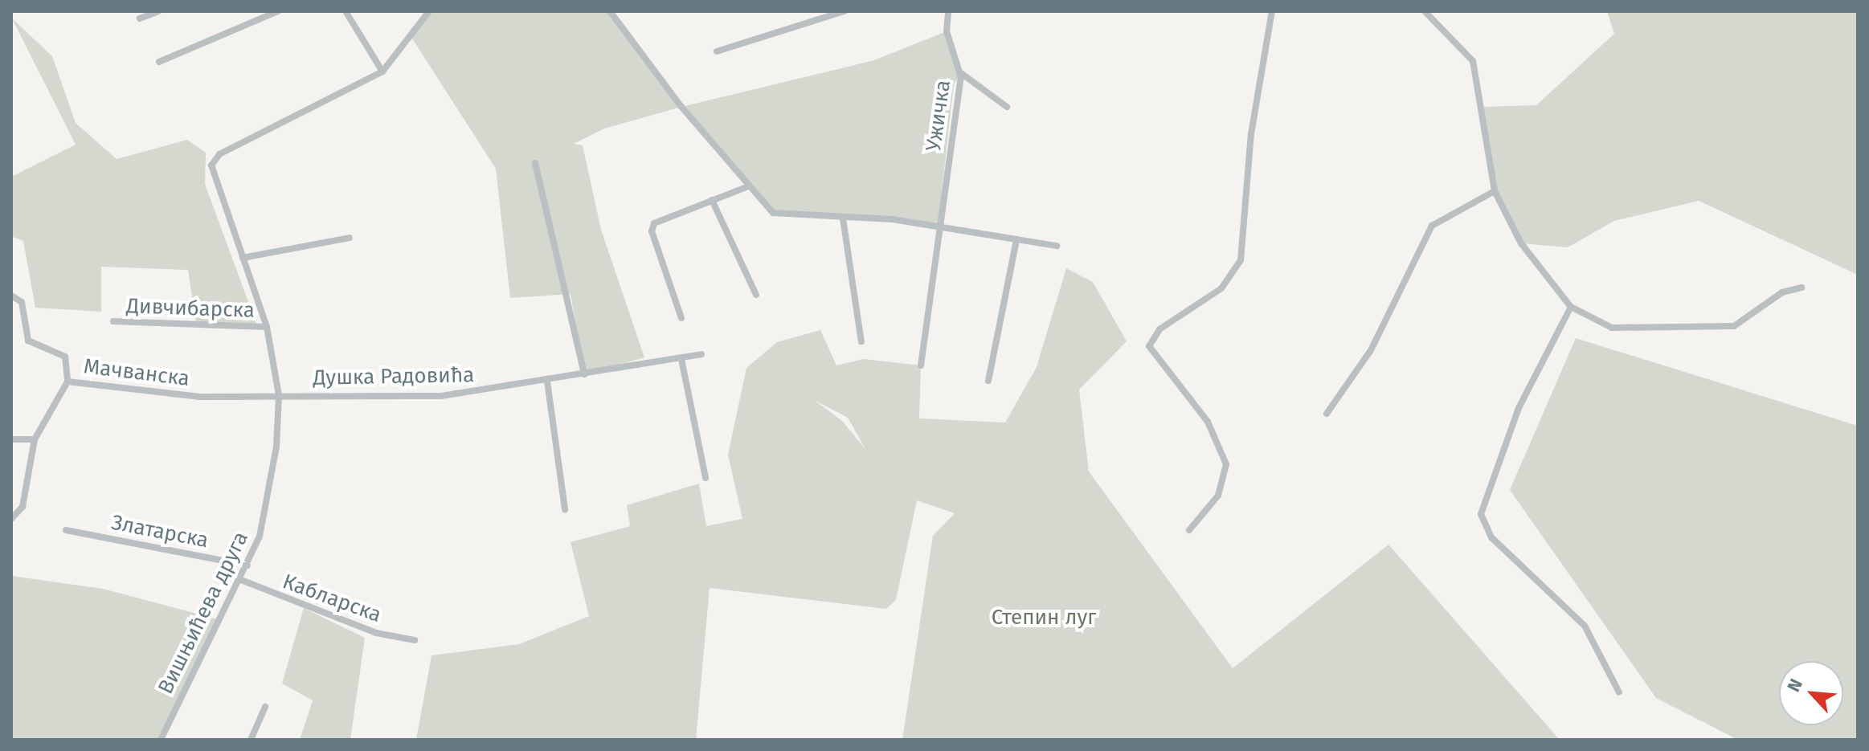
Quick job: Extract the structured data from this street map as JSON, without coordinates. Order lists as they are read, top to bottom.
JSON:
{
  "streets": {
    "street": [
      "Ужичка",
      "Дивчибарска",
      "Мачванска",
      "Душка Радовића",
      "Златарска",
      "Кабларска",
      "Вишњићева друга"
    ]
  },
  "crossings": [
    ["Дивчибарска", "Вишњићева друга"],
    ["Мачванска", "Душка Радовића"],
    ["Мачванска", "Вишњићева друга"],
    ["Душка Радовића", "Вишњићева друга"],
    ["Златарска", "Вишњићева друга"],
    ["Кабларска", "Вишњићева друга"]
  ],
  "parks": ["Степин луг"],
  "north": "top left"
}
